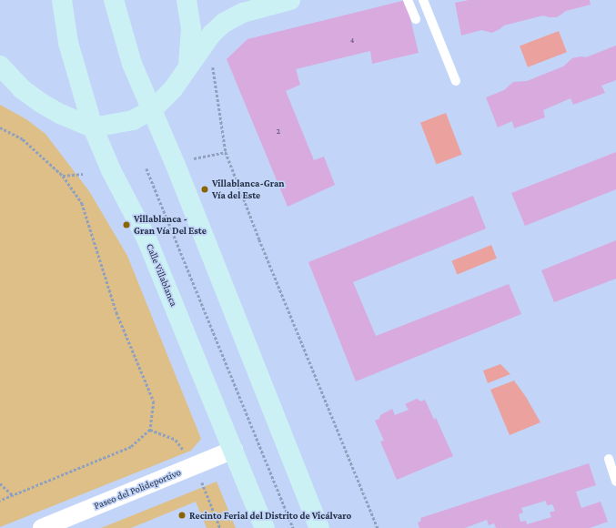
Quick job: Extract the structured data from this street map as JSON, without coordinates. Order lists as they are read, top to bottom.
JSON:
{
  "streets": {
    "main road": ["Calle Villablanca"],
    "street": ["Paseo del Polideportivo"]
  },
  "crossings": [
    ["Calle Villablanca", "Paseo del Polideportivo"]
  ],
  "places": ["Villablanca-Gran Vía del Este", "Villablanca - Gran Vía Del Este", "Recinto Ferial del Distrito de Vicálvaro"],
  "house_numbers": ["4", "2"]
}
